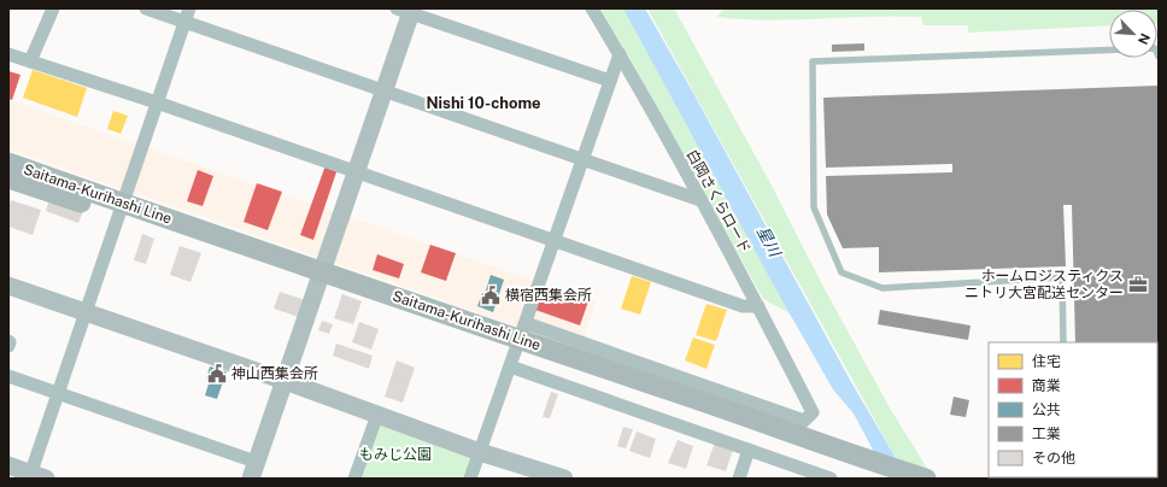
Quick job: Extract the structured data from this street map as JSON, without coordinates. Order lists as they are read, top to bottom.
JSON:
{
  "streets": {
    "main road": ["Saitama-Kurihashi Line"],
    "street": ["白岡さくらロード"]
  },
  "crossings": [
    ["Saitama-Kurihashi Line", "白岡さくらロード"]
  ],
  "districts": ["Nishi 10-chome"],
  "water": ["星川"],
  "parks": ["もみじ公園"],
  "places": {
    "office": ["ホームロジスティクス ニトリ大宮配送センター"],
    "public building": ["横宿西集会所", "神山西集会所"]
  },
  "legend": [
    "住宅",
    "商業",
    "公共",
    "工業",
    "その他"
  ],
  "north": "bottom right"
}
